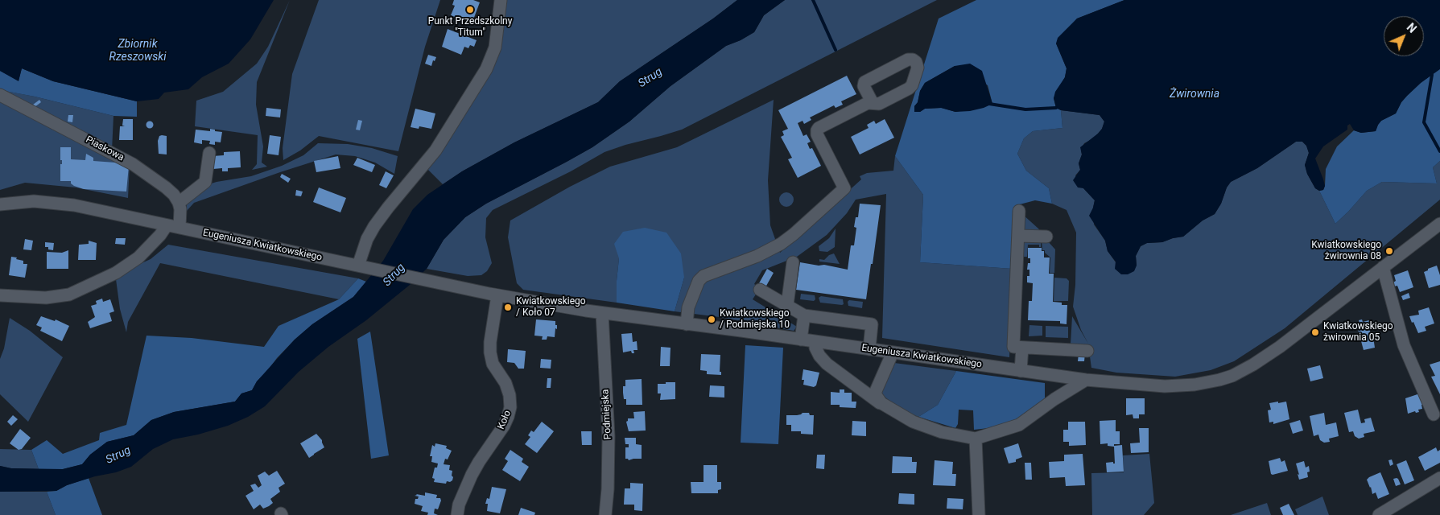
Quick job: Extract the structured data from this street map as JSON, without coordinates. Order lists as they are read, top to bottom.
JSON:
{
  "streets": {
    "street": [
      "Piaskowa",
      "Eugeniusza Kwiatkowskiego",
      "Podmiejska",
      "Koło"
    ]
  },
  "crossings": [
    ["Eugeniusza Kwiatkowskiego", "Podmiejska"],
    ["Eugeniusza Kwiatkowskiego", "Koło"]
  ],
  "water": ["Zbiornik Rzeszowski", "Strug", "Żwirownia"],
  "places": [
    "Punkt Przedszkolny \"Titum\"",
    "Kwiatkowskiego żwirownia 08",
    "Kwiatkowskiego / Koło 07",
    "Kwiatkowskiego / Podmiejska 10",
    "Kwiatkowskiego żwirownia 05"
  ],
  "north": "top right"
}
